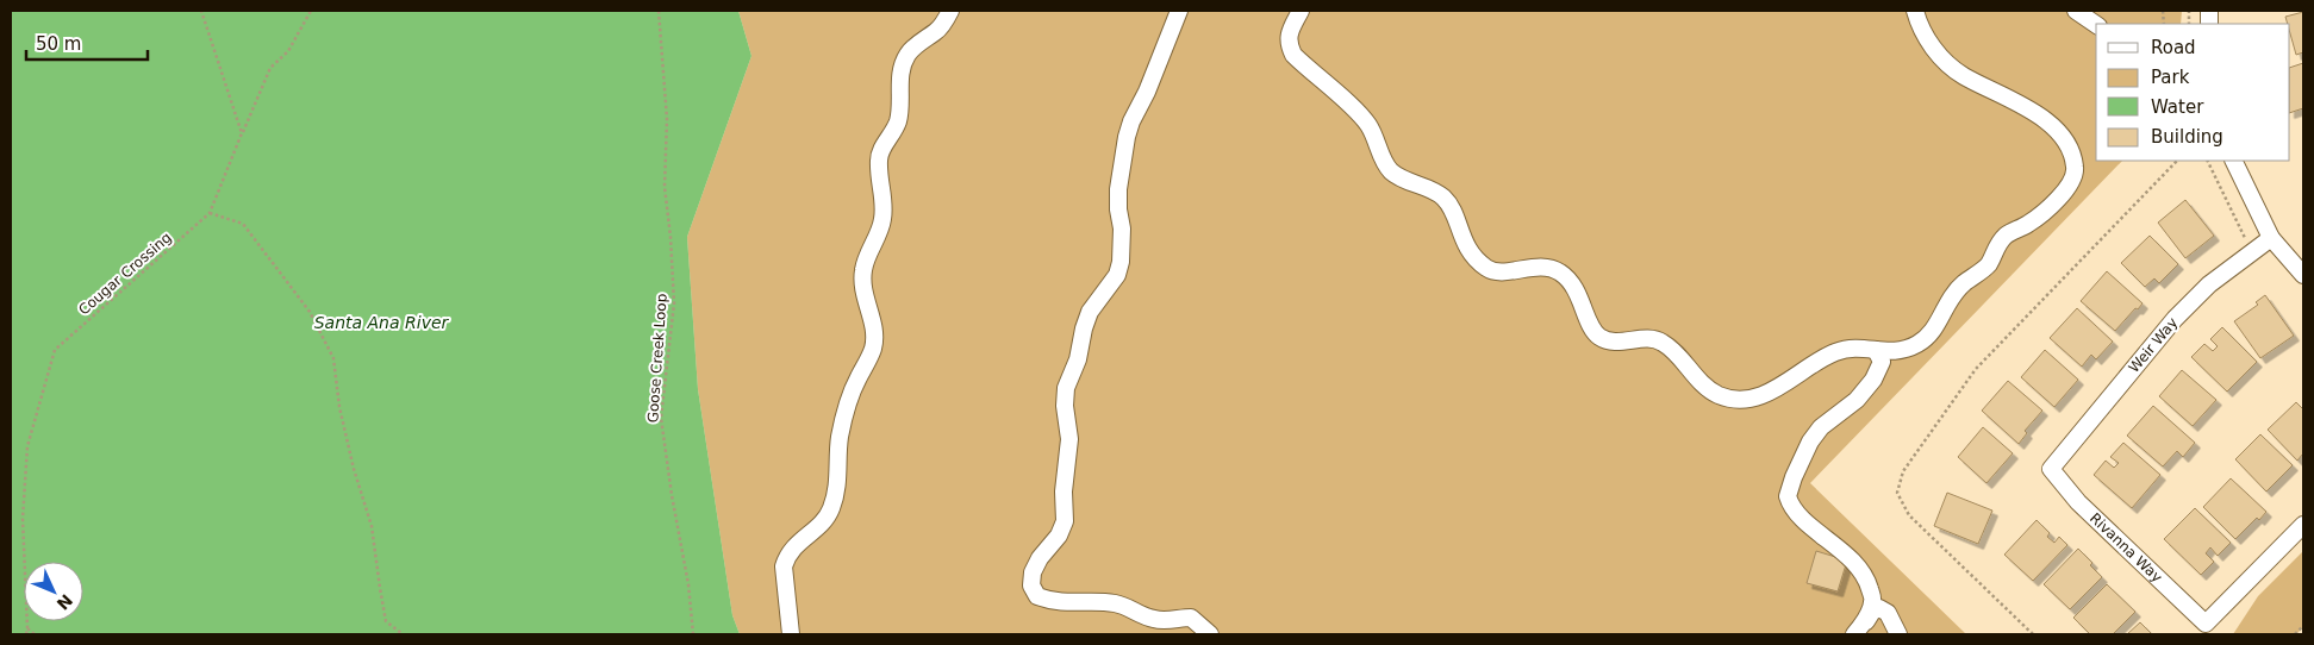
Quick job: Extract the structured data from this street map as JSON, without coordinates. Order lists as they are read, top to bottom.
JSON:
{
  "streets": {
    "street": ["Weir Way", "Rivanna Way"],
    "path": ["Cougar Crossing", "Goose Creek Loop"]
  },
  "crossings": [
    ["Weir Way", "Rivanna Way"]
  ],
  "water": ["Santa Ana River"],
  "legend": [
    "Road",
    "Park",
    "Water",
    "Building"
  ],
  "scale_bar": "50 m",
  "north": "bottom right"
}
